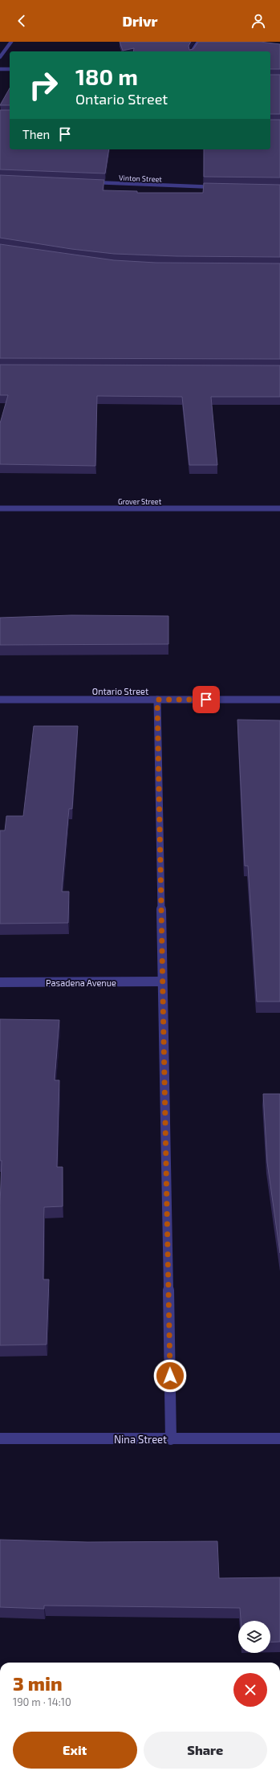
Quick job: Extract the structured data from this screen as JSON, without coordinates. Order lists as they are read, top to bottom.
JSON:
{
  "streets": {
    "street": [
      "Vinton Street",
      "Grover Street",
      "Ontario Street",
      "Pasadena Avenue",
      "Nina Street"
    ]
  },
  "page": {
    "header": "Drivr",
    "turn": ["180 m", "Ontario Street"],
    "then": "Then",
    "heading": ["3 min", "190 m · 14:10"],
    "buttons": ["Exit", "Share"]
  }
}
